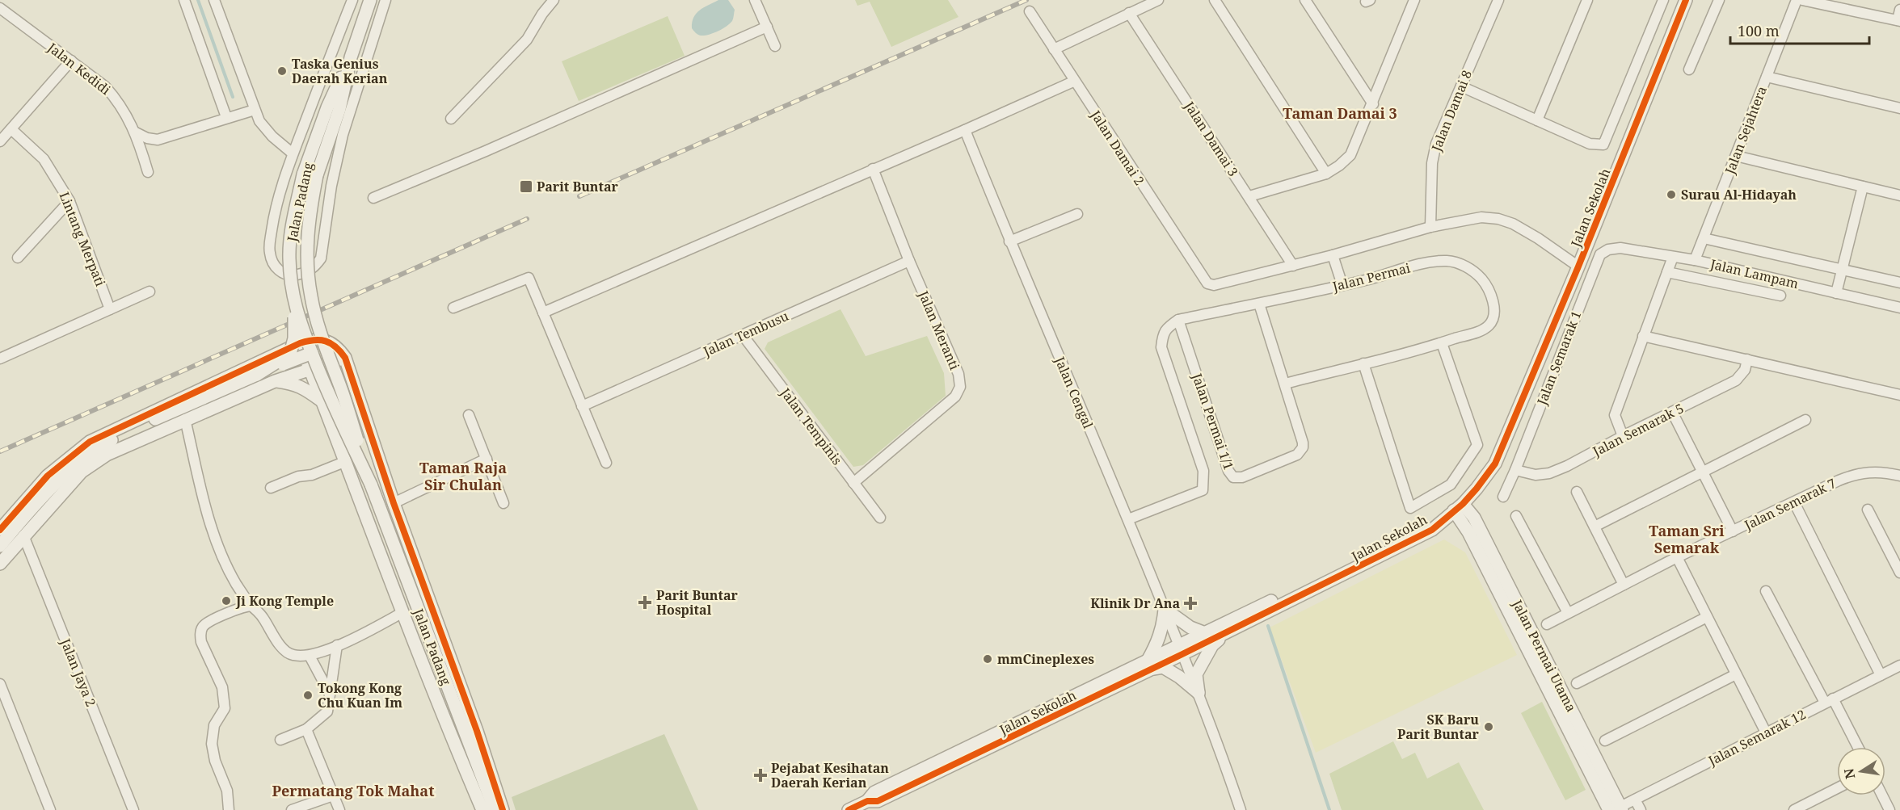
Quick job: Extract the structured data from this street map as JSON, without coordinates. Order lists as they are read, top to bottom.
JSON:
{
  "streets": {
    "street": [
      "Jalan Kedidi",
      "Jalan Damai 8",
      "Jalan Sejahtera",
      "Jalan Damai 3",
      "Jalan Damai 2",
      "Jalan Padang",
      "Jalan Sekolah",
      "Lintang Merpati",
      "Jalan Lampam",
      "Jalan Permai",
      "Jalan Meranti",
      "Jalan Tembusu",
      "Jalan Semarak 1",
      "Jalan Cengal",
      "Jalan Permai 1/1",
      "Jalan Tempinis",
      "Jalan Semarak 5",
      "Jalan Semarak 7",
      "Jalan Permai Utama",
      "Jalan Jaya 2",
      "Jalan Semarak 12"
    ]
  },
  "crossings": [
    ["Jalan Sejahtera", "Jalan Lampam"],
    ["Jalan Damai 3", "Jalan Damai 2"],
    ["Jalan Sekolah", "Jalan Cengal"],
    ["Jalan Sekolah", "Jalan Permai Utama"],
    ["Jalan Lampam", "Jalan Semarak 1"],
    ["Jalan Permai", "Jalan Permai 1/1"],
    ["Jalan Meranti", "Jalan Tembusu"],
    ["Jalan Meranti", "Jalan Tempinis"],
    ["Jalan Tembusu", "Jalan Tempinis"],
    ["Jalan Semarak 1", "Jalan Semarak 5"],
    ["Jalan Permai Utama", "Jalan Semarak 12"]
  ],
  "districts": [
    "Taman Damai 3",
    "Taman Raja Sir Chulan",
    "Taman Sri Semarak",
    "Permatang Tok Mahat"
  ],
  "places": {
    "other": [
      "Taska Genius Daerah Kerian",
      "Surau Al-Hidayah",
      "Ji Kong Temple",
      "mmCineplexes",
      "Tokong Kong Chu Kuan Im",
      "SK Baru Parit Buntar"
    ],
    "transit": ["Parit Buntar"],
    "health": ["Parit Buntar Hospital", "Klinik Dr Ana", "Pejabat Kesihatan Daerah Kerian"]
  },
  "scale_bar": "100 m",
  "north": "left"
}
